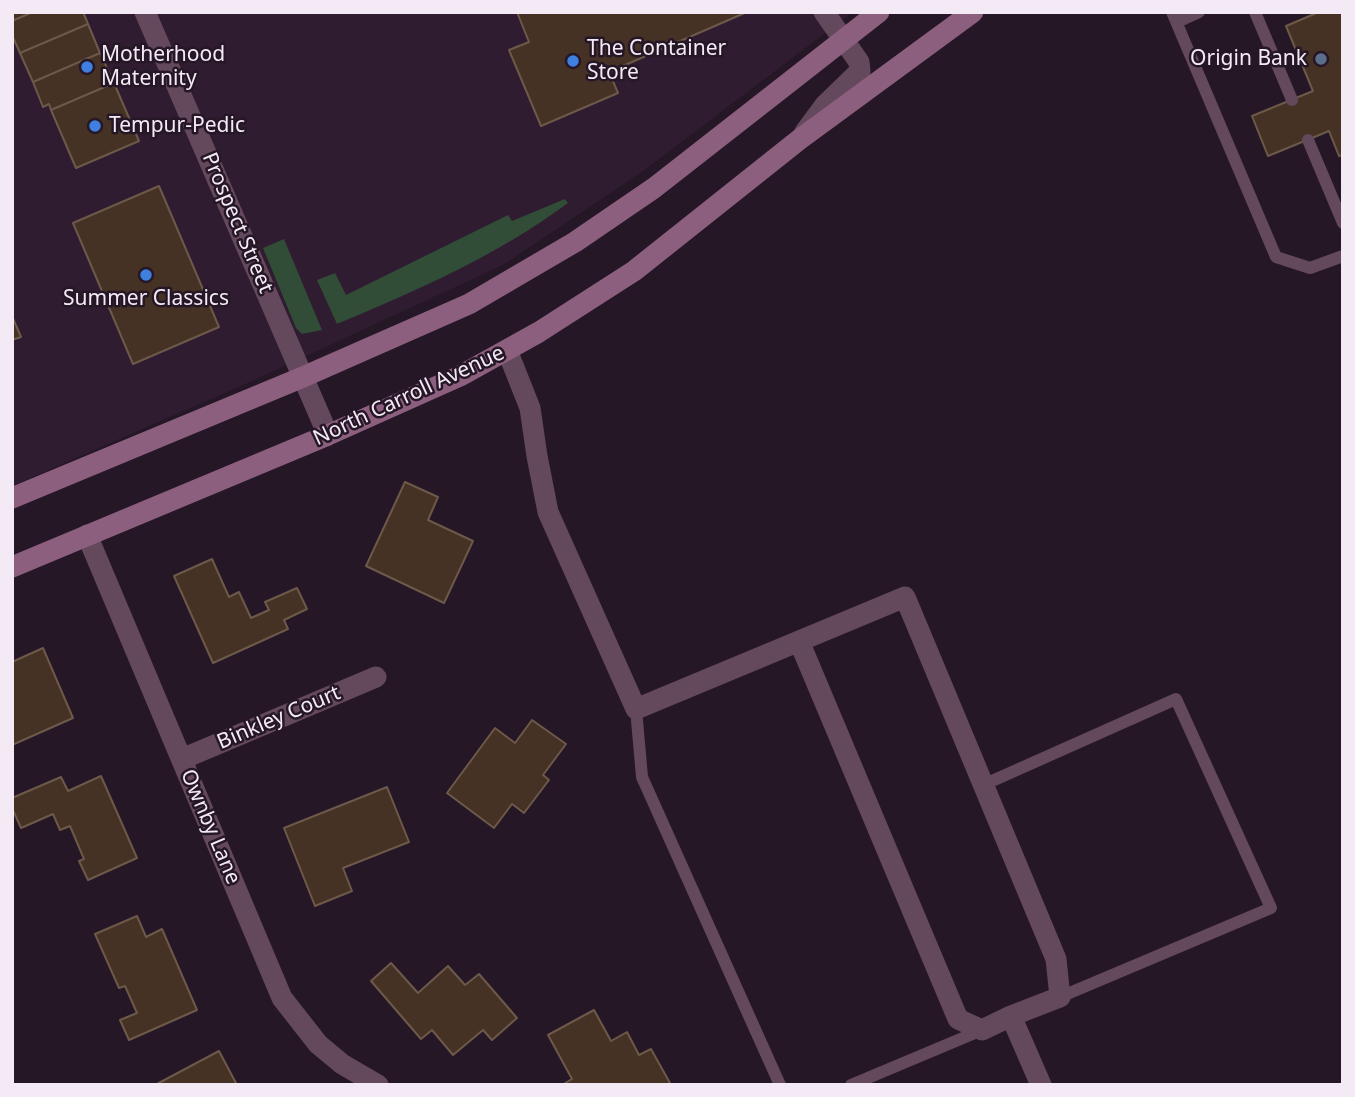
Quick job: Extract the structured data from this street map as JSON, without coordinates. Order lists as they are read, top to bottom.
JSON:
{
  "streets": {
    "main road": ["North Carroll Avenue"],
    "street": ["Prospect Street", "Binkley Court", "Ownby Lane"]
  },
  "crossings": [
    ["Prospect Street", "North Carroll Avenue"],
    ["North Carroll Avenue", "Ownby Lane"],
    ["Binkley Court", "Ownby Lane"]
  ],
  "places": [
    "Origin Bank",
    "The Container Store",
    "Motherhood Maternity",
    "Tempur-Pedic",
    "Summer Classics"
  ]
}
